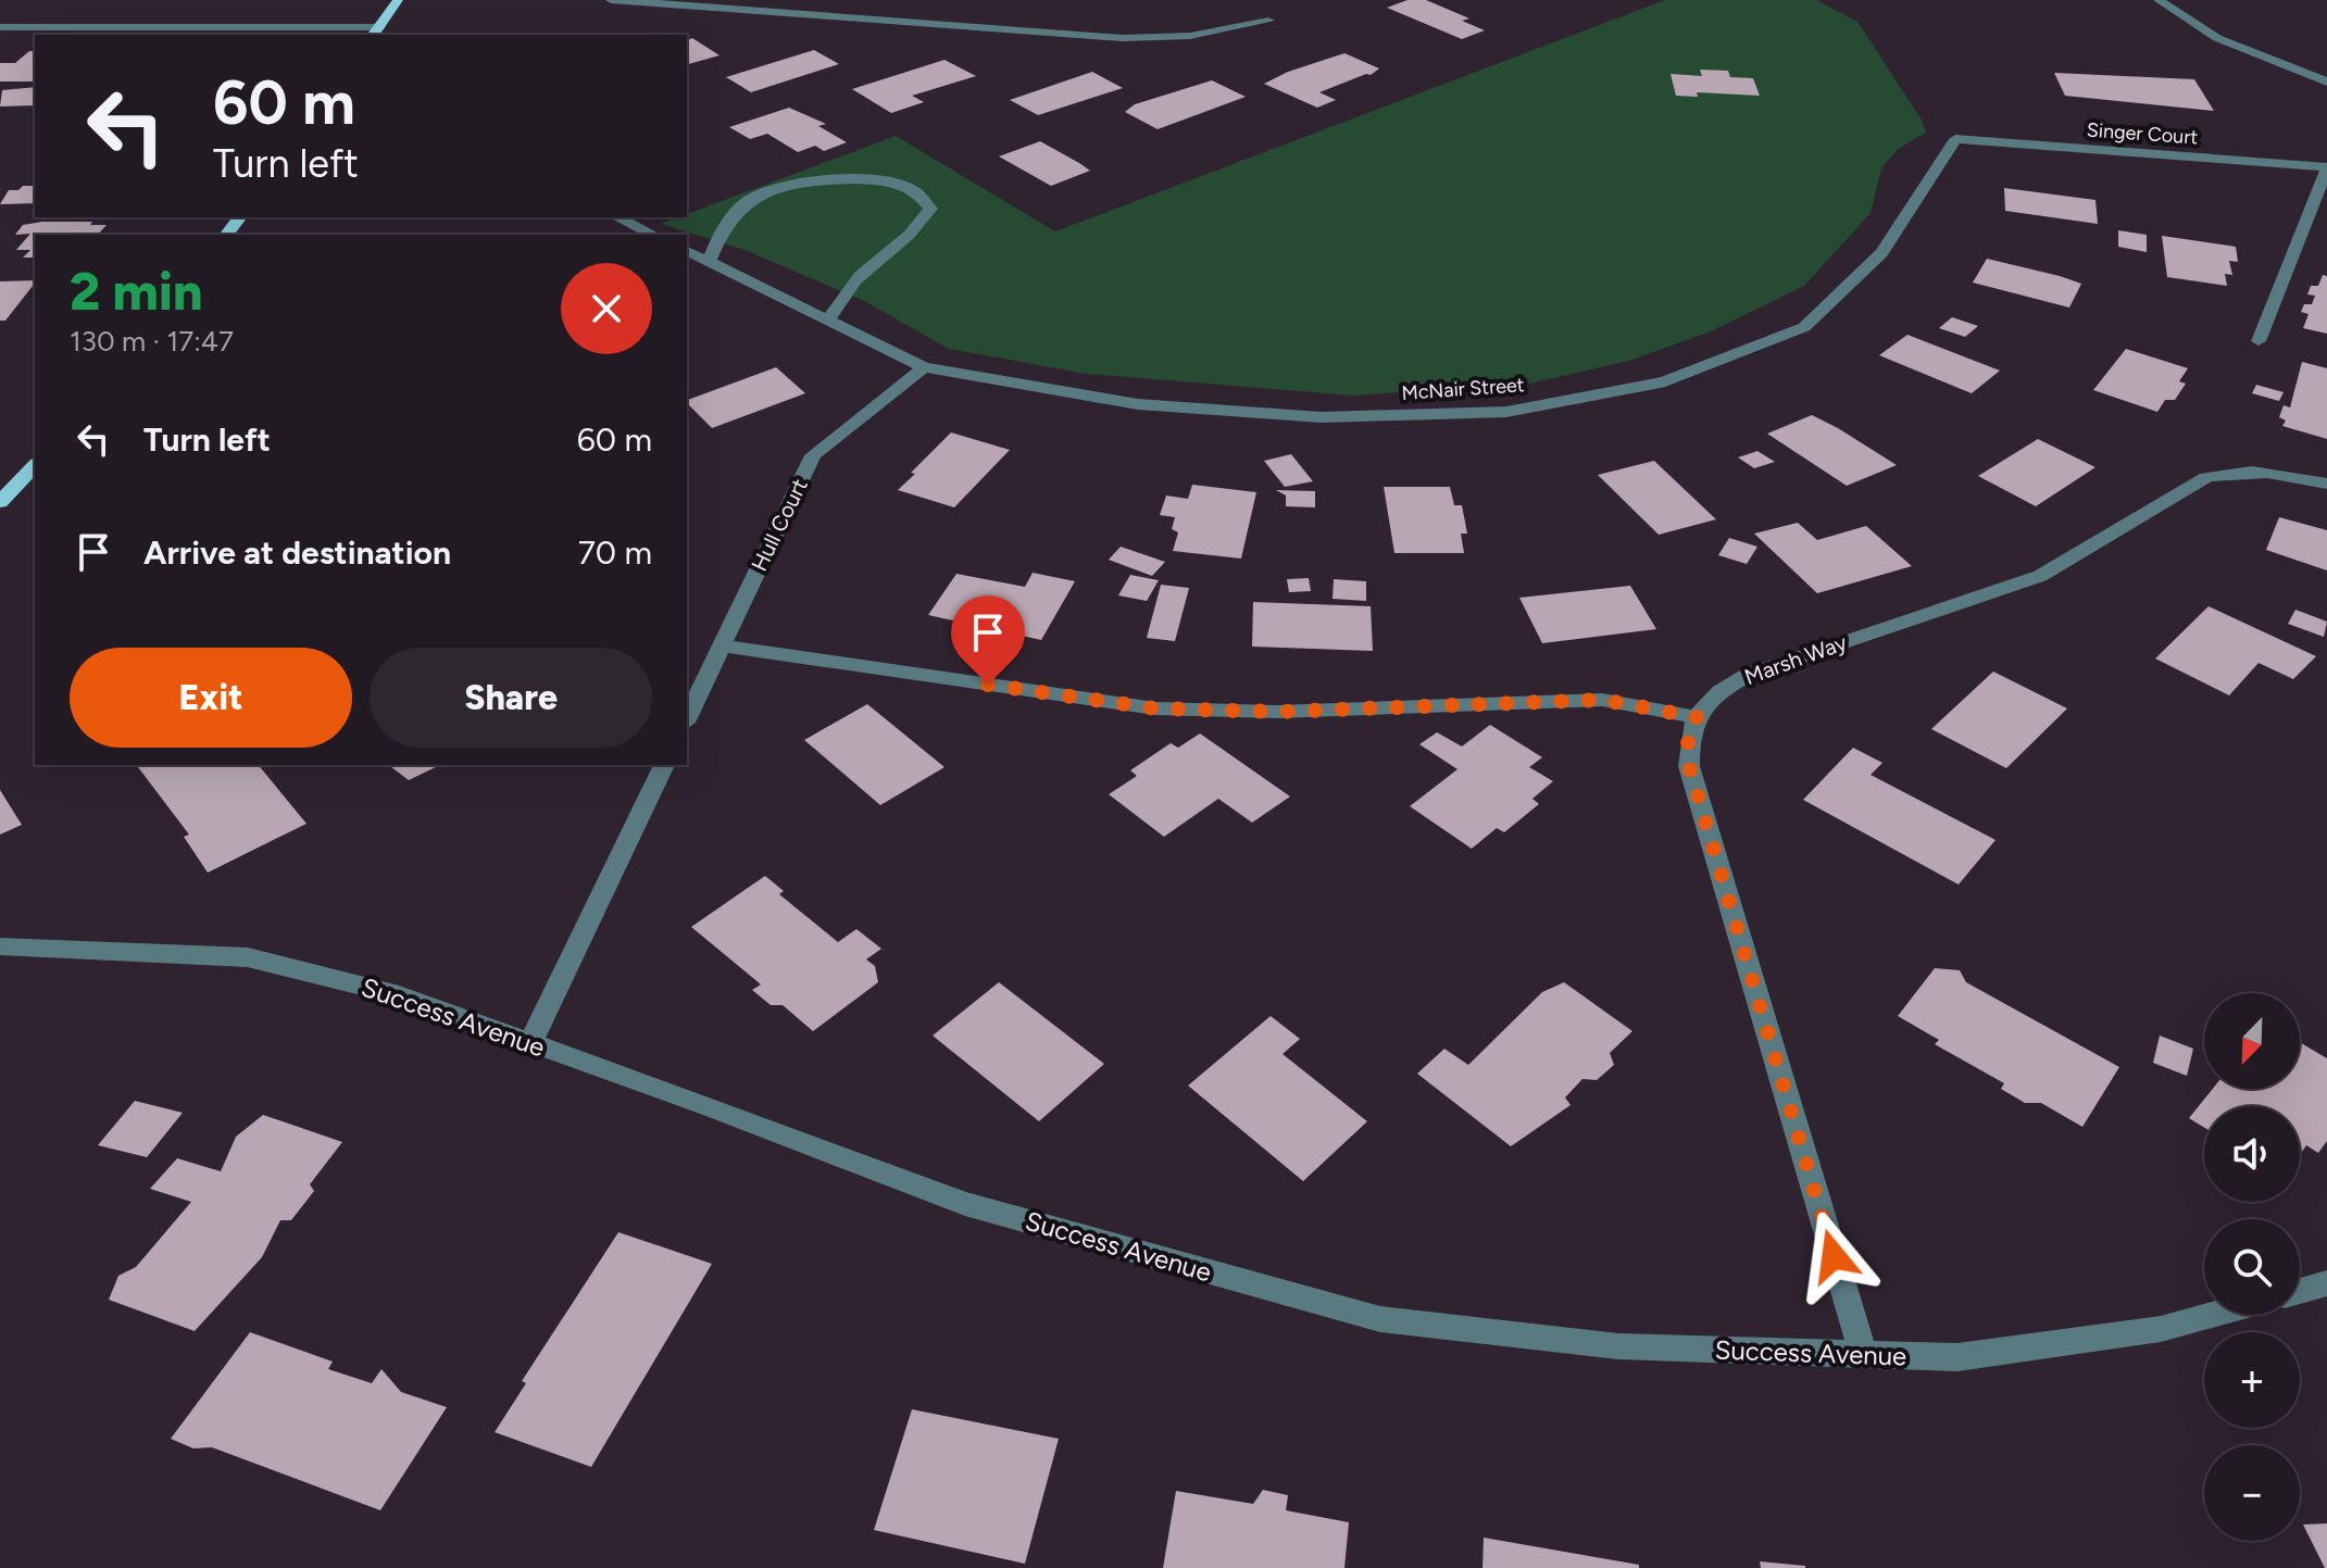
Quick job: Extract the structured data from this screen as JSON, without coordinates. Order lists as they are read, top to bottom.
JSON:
{
  "streets": {
    "street": [
      "Singer Court",
      "McNair Street",
      "Hull Court",
      "Marsh Way",
      "Success Avenue"
    ]
  },
  "crossings": [
    ["Singer Court", "McNair Street"],
    ["McNair Street", "Hull Court"]
  ],
  "north": "bottom left",
  "page": {
    "turn": ["60 m", "Turn left"],
    "heading": ["2 min", "130 m · 17:47"],
    "list": [
      {
        "name": "Turn left",
        "value": "60 m"
      },
      {
        "name": "Arrive at destination",
        "value": "70 m"
      }
    ],
    "buttons": ["Exit", "Share"],
    "map_buttons": ["+", "−"]
  }
}
